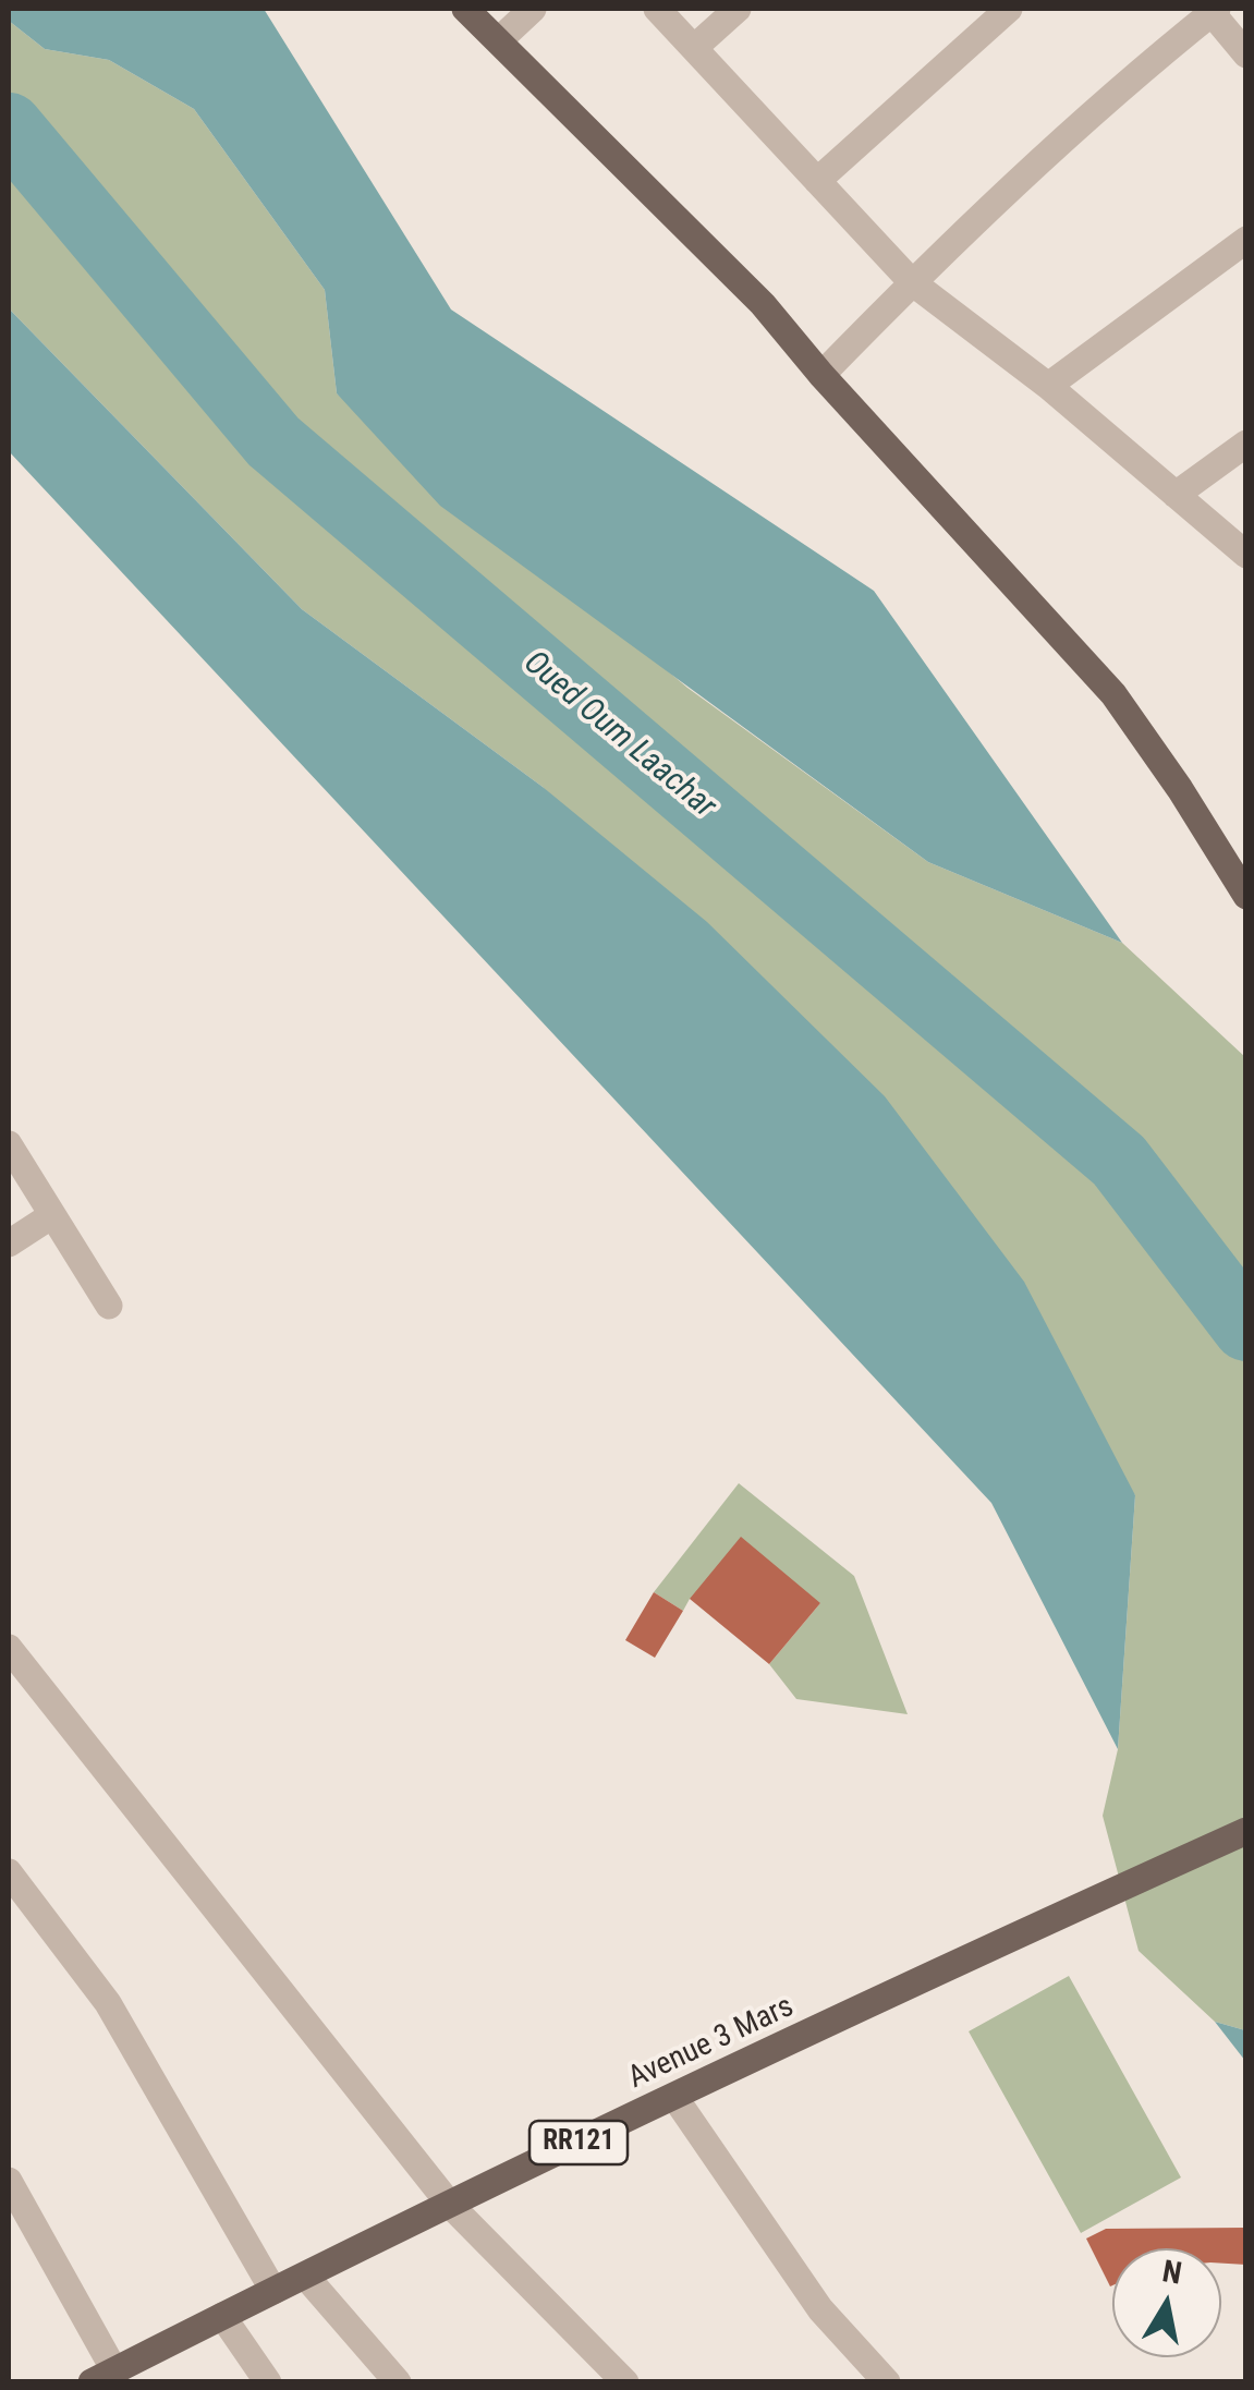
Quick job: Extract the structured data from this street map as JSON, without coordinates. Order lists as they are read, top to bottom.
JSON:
{
  "streets": {
    "main road": ["Avenue 3 Mars", "RR121"]
  },
  "water": ["Oued Oum Laachar"],
  "north": "top"
}
